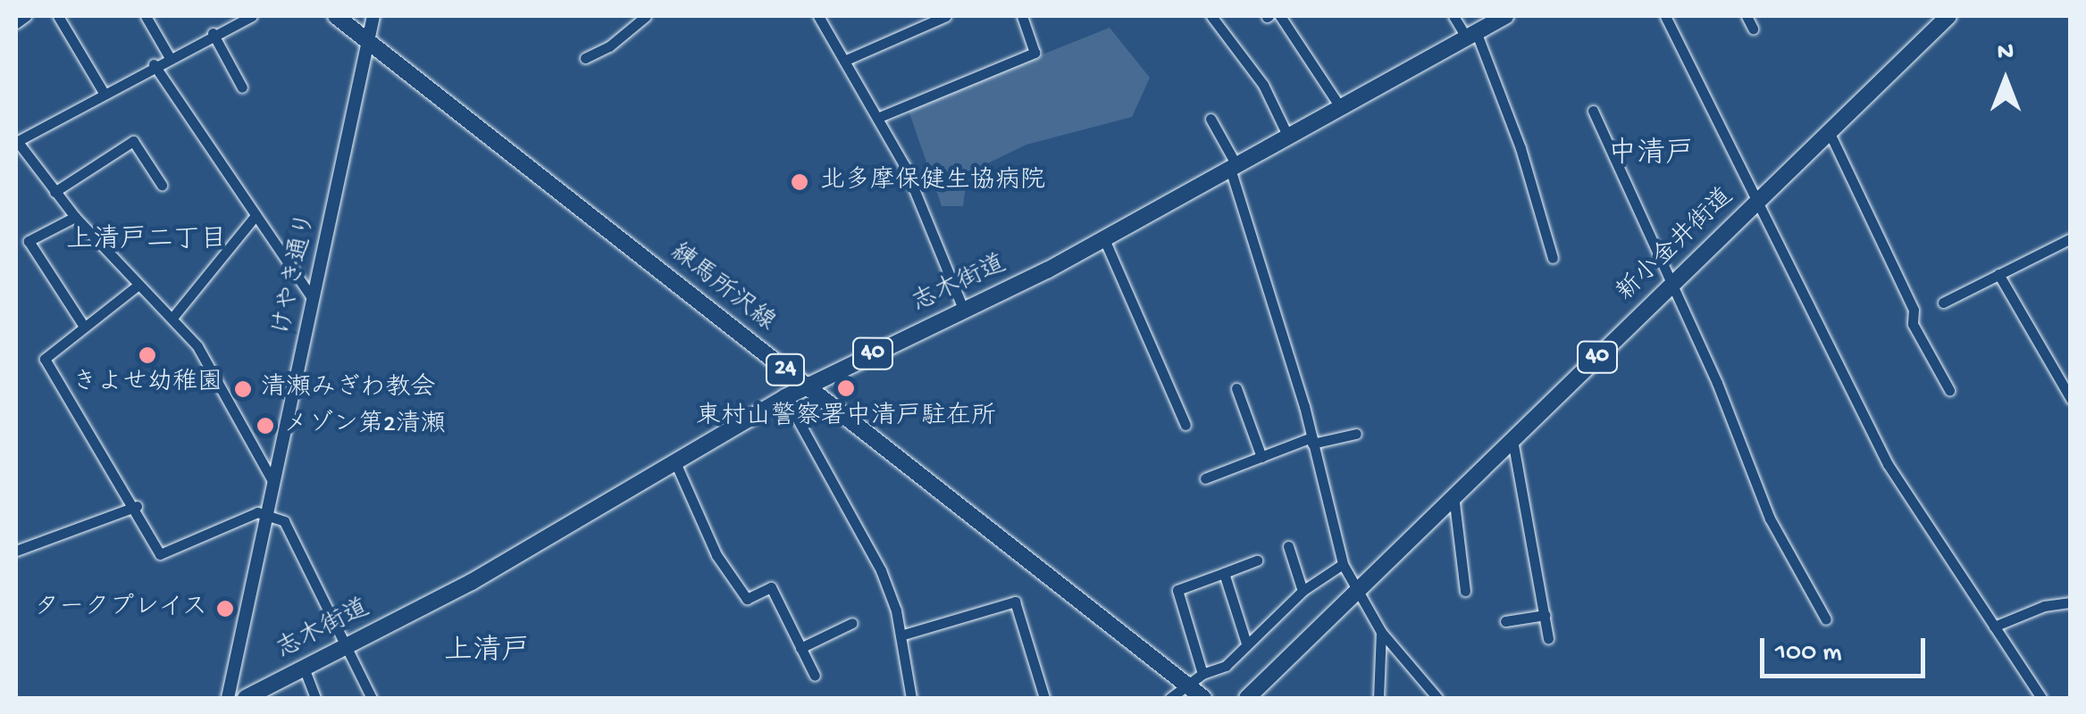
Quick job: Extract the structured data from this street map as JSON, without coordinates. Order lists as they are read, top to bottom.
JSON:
{
  "streets": {
    "main road": [
      "新小金井街道",
      "志木街道",
      "練馬所沢線",
      "40",
      "24"
    ],
    "street": ["けやき通り"]
  },
  "crossings": [
    ["けやき通り", "練馬所沢線"],
    ["志木街道", "練馬所沢線"]
  ],
  "districts": ["中清戸", "上清戸二丁目", "上清戸"],
  "places": [
    "北多摩保健生協病院",
    "きよせ幼稚園",
    "東村山警察署中清戸駐在所",
    "清瀬みぎわ教会",
    "メゾン第2清瀬",
    "タークプレイス"
  ],
  "scale_bar": "100 m",
  "north": "top"
}
